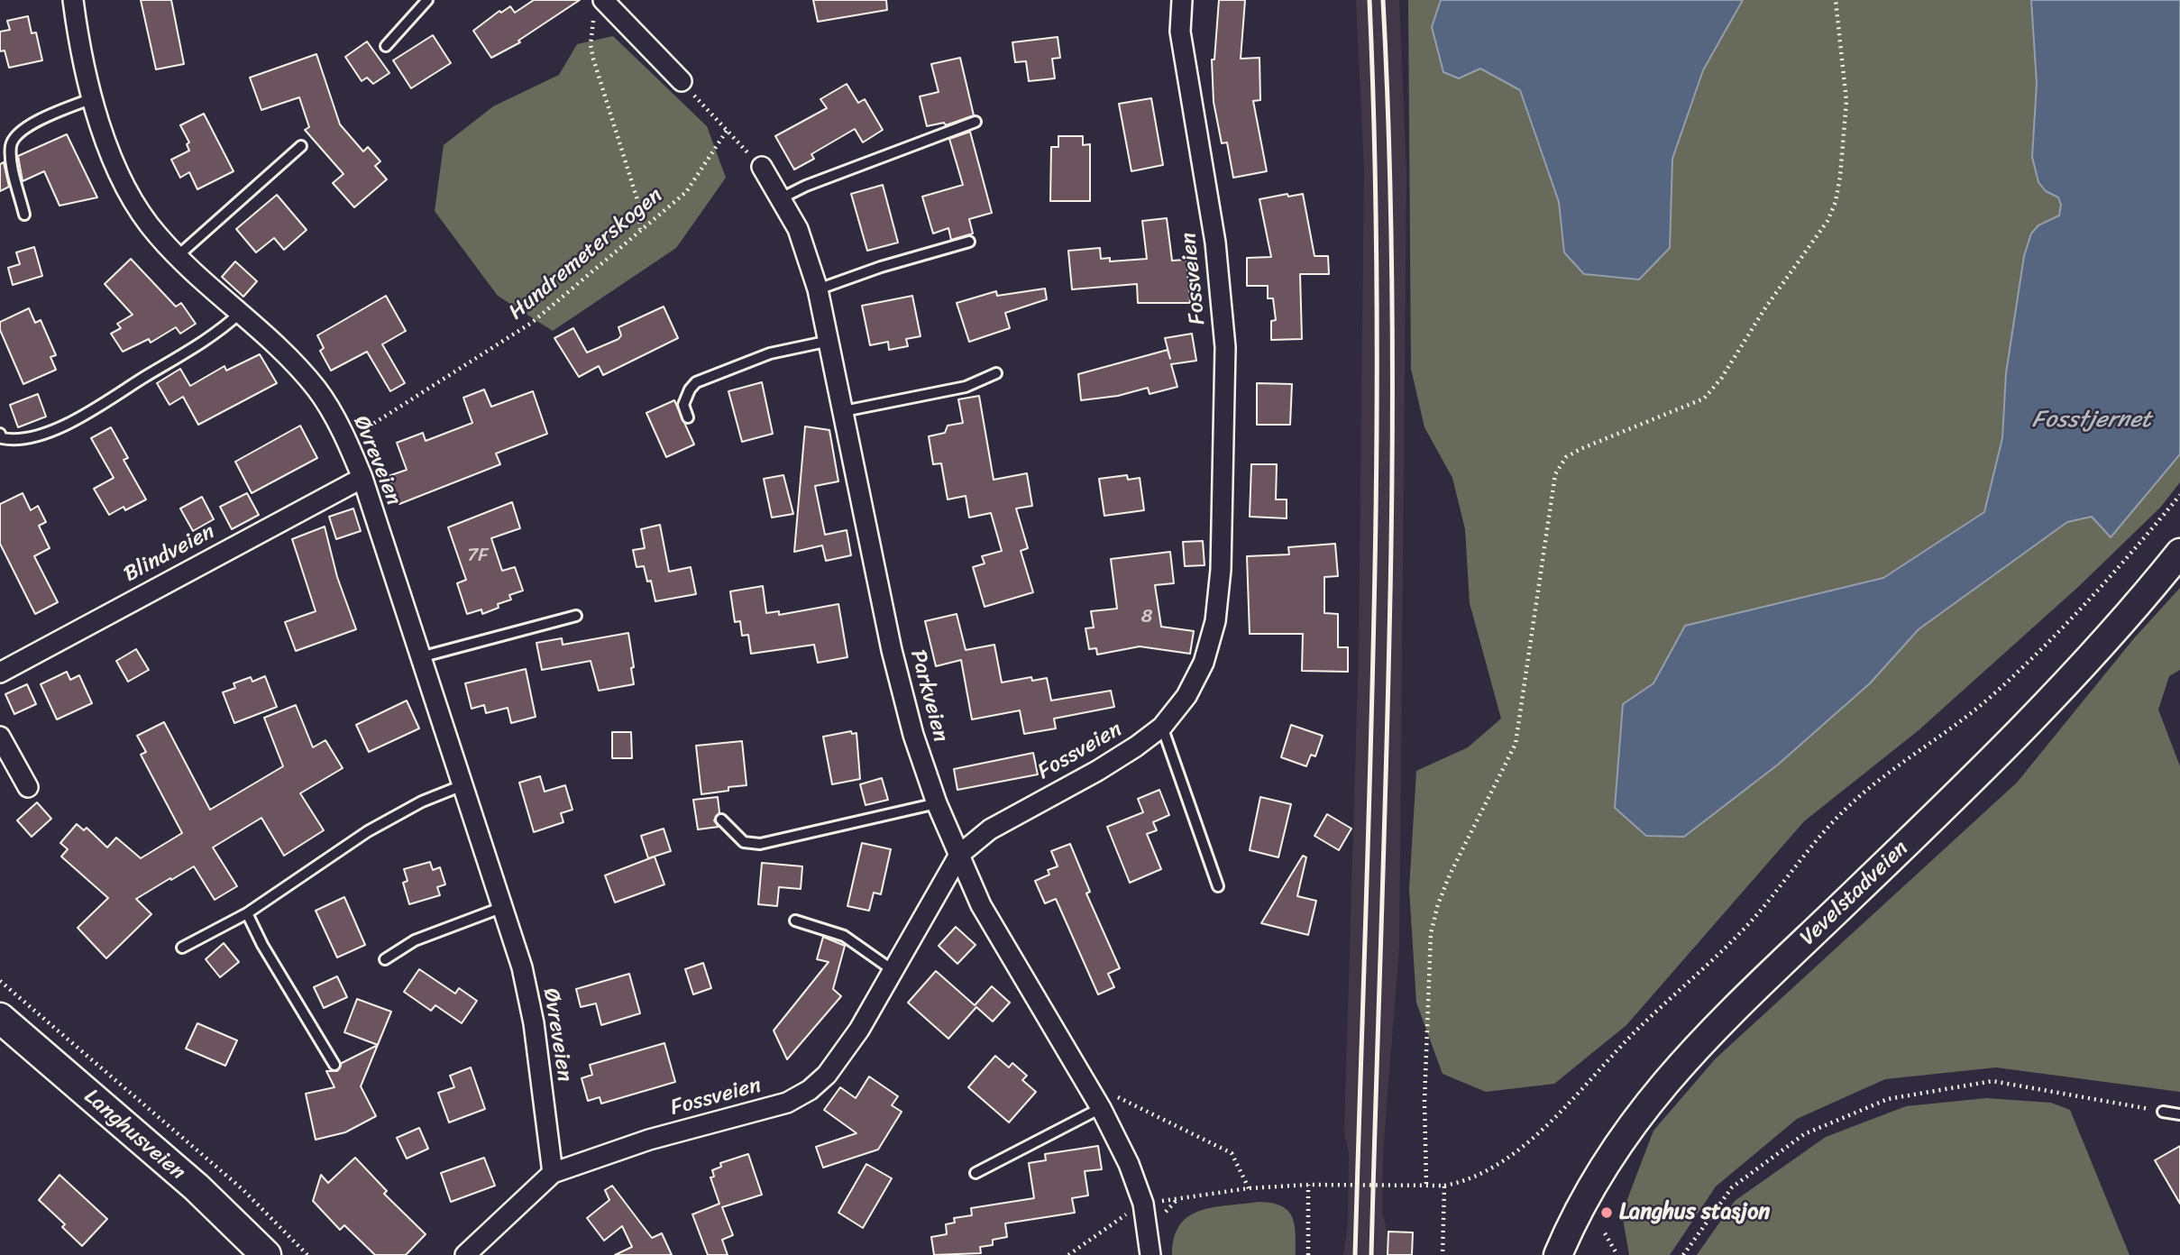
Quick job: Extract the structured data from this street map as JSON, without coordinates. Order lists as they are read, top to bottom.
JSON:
{
  "streets": {
    "main road": ["Vevelstadveien", "Langhusveien"],
    "street": [
      "Fossveien",
      "Øvreveien",
      "Blindveien",
      "Parkveien"
    ],
    "path": ["Hundremeterskogen"]
  },
  "crossings": [
    ["Hundremeterskogen", "Øvreveien"],
    ["Fossveien", "Øvreveien"],
    ["Fossveien", "Parkveien"],
    ["Øvreveien", "Blindveien"]
  ],
  "water": ["Fosstjernet"],
  "places": ["Langhus stasjon"],
  "house_numbers": ["7F", "8"]
}
